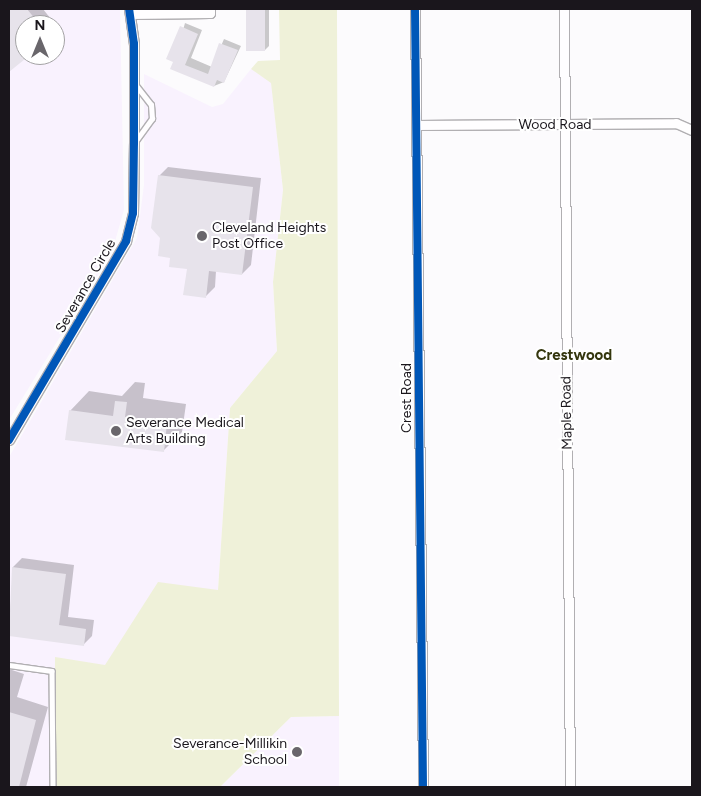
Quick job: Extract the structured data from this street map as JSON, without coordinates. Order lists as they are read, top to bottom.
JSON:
{
  "streets": {
    "street": [
      "Wood Road",
      "Severance Circle",
      "Crest Road",
      "Maple Road"
    ]
  },
  "crossings": [
    ["Wood Road", "Crest Road"],
    ["Wood Road", "Maple Road"]
  ],
  "districts": ["Crestwood"],
  "places": ["Cleveland Heights Post Office", "Severance Medical Arts Building", "Severance-Millikin School"],
  "north": "top"
}
